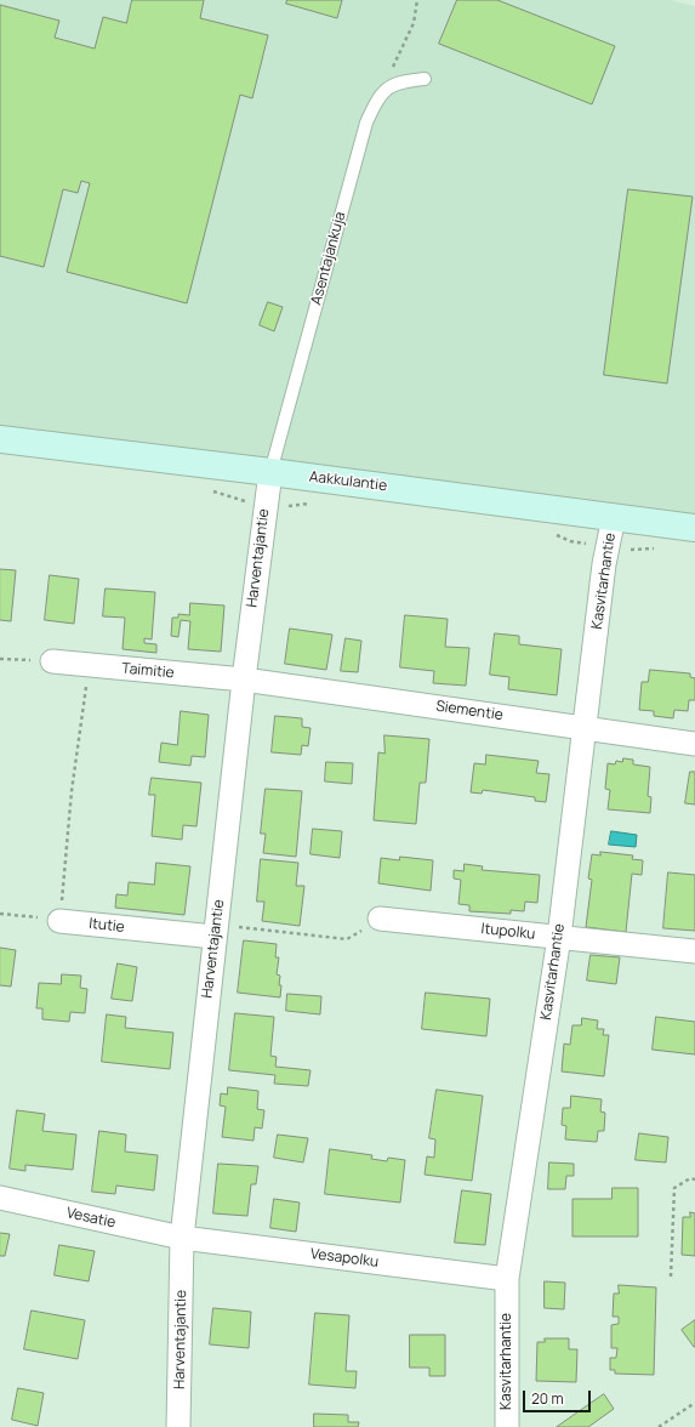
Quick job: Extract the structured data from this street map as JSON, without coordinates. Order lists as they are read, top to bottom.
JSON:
{
  "streets": {
    "street": [
      "Aakkulantie",
      "Harventajantie",
      "Kasvitarhantie",
      "Taimitie",
      "Siementie",
      "Itutie",
      "Itupolku",
      "Vesatie",
      "Vesapolku"
    ],
    "lane": ["Asentajankuja"]
  },
  "crossings": [
    ["Asentajankuja", "Aakkulantie"],
    ["Asentajankuja", "Harventajantie"],
    ["Aakkulantie", "Harventajantie"],
    ["Aakkulantie", "Kasvitarhantie"],
    ["Harventajantie", "Taimitie"],
    ["Harventajantie", "Siementie"],
    ["Harventajantie", "Itutie"],
    ["Harventajantie", "Vesatie"],
    ["Harventajantie", "Vesapolku"],
    ["Kasvitarhantie", "Siementie"],
    ["Kasvitarhantie", "Itupolku"],
    ["Kasvitarhantie", "Vesapolku"],
    ["Taimitie", "Siementie"],
    ["Vesatie", "Vesapolku"]
  ],
  "scale_bar": "20 m"
}
